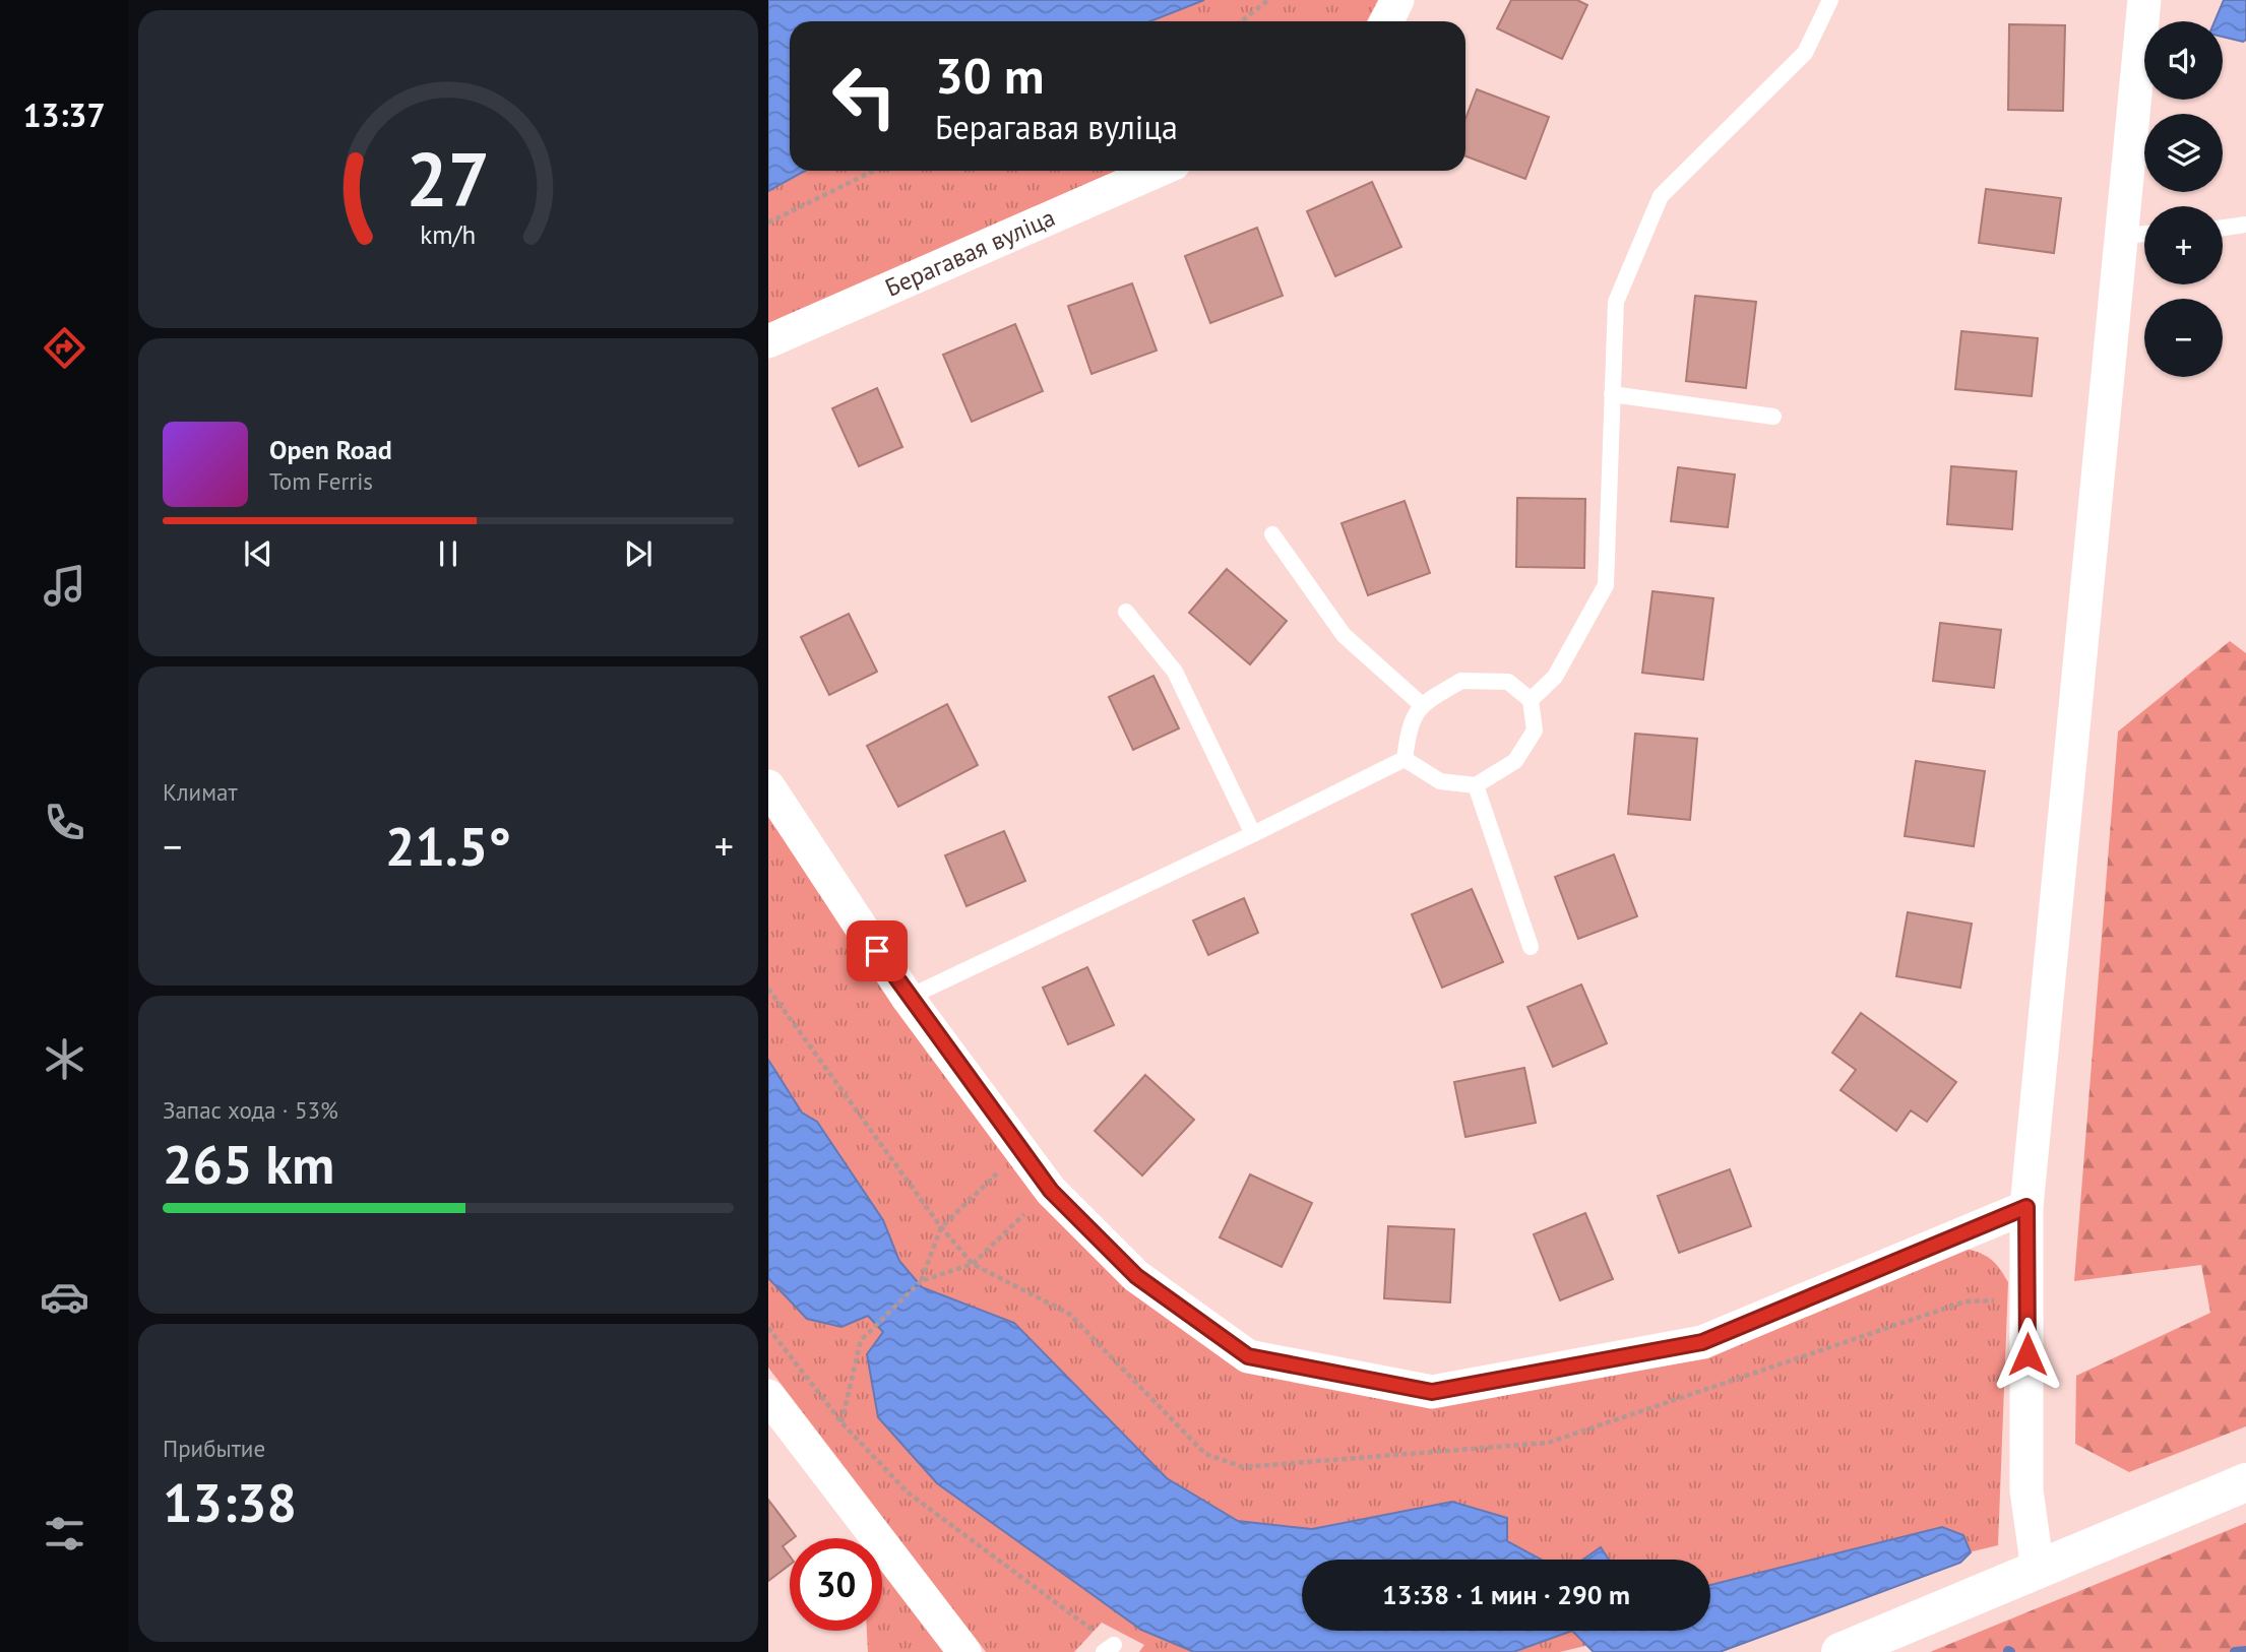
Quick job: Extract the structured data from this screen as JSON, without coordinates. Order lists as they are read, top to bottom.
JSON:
{
  "streets": {
    "street": ["Берагавая вуліца"]
  },
  "page": {
    "tabs": "13:37",
    "map_buttons": ["+", "−"],
    "turn": ["30 m", "Берагавая вуліца"],
    "song": ["Open Road", "Tom Ferris"],
    "tile": [
      "Климат",
      ["Запас хода · 53%", "265 km"],
      ["Прибытие", "13:38"]
    ],
    "heat": ["−", "21.5°", "+"],
    "limit": "30",
    "trip": "13:38 · 1 мин · 290 m",
    "gauge": ["27", "km/h"]
  }
}
